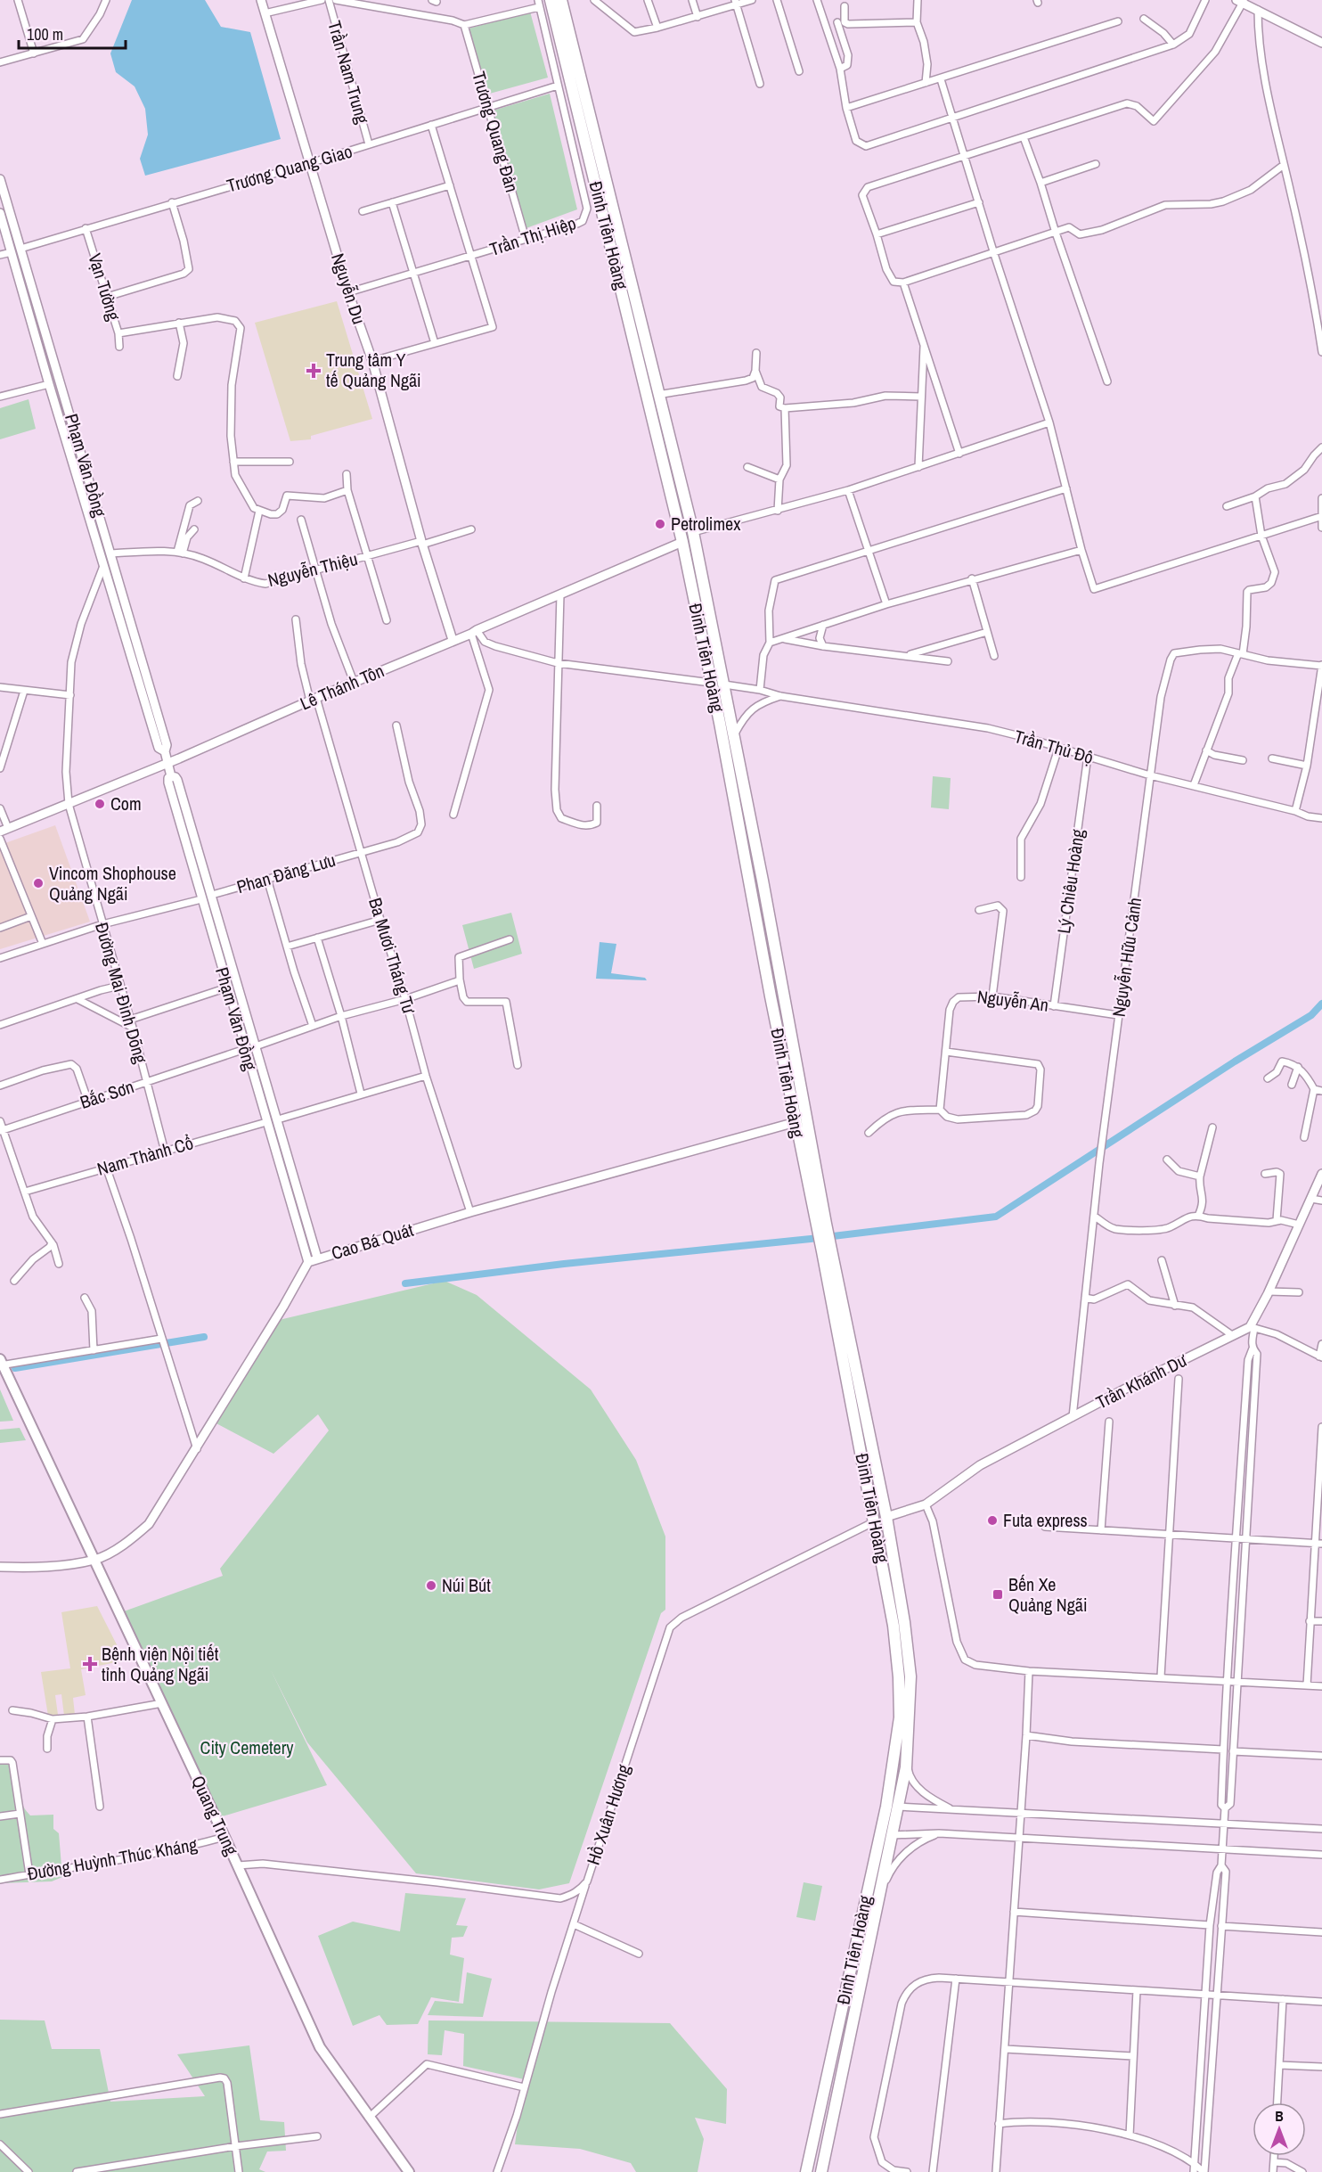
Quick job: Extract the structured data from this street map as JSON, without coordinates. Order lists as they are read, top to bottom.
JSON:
{
  "streets": {
    "highway": ["Đinh Tiên Hoàng"],
    "main road": ["Quang Trung"],
    "street": [
      "Trần Nam Trung",
      "Trương Quang Đản",
      "Trương Quang Giao",
      "Trần Thị Hiệp",
      "Vạn Tường",
      "Nguyễn Du",
      "Phạm Văn Đồng",
      "Nguyễn Thiệu",
      "Lê Thánh Tôn",
      "Trần Thủ Độ",
      "Phan Đăng Lưu",
      "Lý Chiêu Hoàng",
      "Ba Mươi Tháng Tư",
      "Nguyễn Hữu Cảnh",
      "Đường Mai Đình Dõng",
      "Nguyễn An",
      "Bắc Sơn",
      "Nam Thành Cổ",
      "Cao Bá Quát",
      "Trần Khánh Dư",
      "Hồ Xuân Hương",
      "Đường Huỳnh Thúc Kháng"
    ]
  },
  "crossings": [
    ["Trần Nam Trung", "Trương Quang Giao"],
    ["Trương Quang Đản", "Trương Quang Giao"],
    ["Trương Quang Đản", "Trần Thị Hiệp"],
    ["Trương Quang Giao", "Trần Thị Hiệp"],
    ["Trương Quang Giao", "Vạn Tường"],
    ["Trương Quang Giao", "Nguyễn Du"],
    ["Trương Quang Giao", "Phạm Văn Đồng"],
    ["Đinh Tiên Hoàng", "Lê Thánh Tôn"],
    ["Đinh Tiên Hoàng", "Trần Thủ Độ"],
    ["Đinh Tiên Hoàng", "Cao Bá Quát"],
    ["Đinh Tiên Hoàng", "Trần Khánh Dư"],
    ["Đinh Tiên Hoàng", "Hồ Xuân Hương"],
    ["Trần Thị Hiệp", "Nguyễn Du"],
    ["Nguyễn Du", "Nguyễn Thiệu"],
    ["Nguyễn Du", "Lê Thánh Tôn"],
    ["Phạm Văn Đồng", "Nguyễn Thiệu"],
    ["Phạm Văn Đồng", "Lê Thánh Tôn"],
    ["Phạm Văn Đồng", "Phan Đăng Lưu"],
    ["Phạm Văn Đồng", "Đường Mai Đình Dõng"],
    ["Phạm Văn Đồng", "Bắc Sơn"],
    ["Phạm Văn Đồng", "Nam Thành Cổ"],
    ["Phạm Văn Đồng", "Cao Bá Quát"],
    ["Lê Thánh Tôn", "Ba Mươi Tháng Tư"],
    ["Lê Thánh Tôn", "Đường Mai Đình Dõng"],
    ["Trần Thủ Độ", "Lý Chiêu Hoàng"],
    ["Trần Thủ Độ", "Nguyễn Hữu Cảnh"],
    ["Phan Đăng Lưu", "Ba Mươi Tháng Tư"],
    ["Lý Chiêu Hoàng", "Nguyễn An"],
    ["Ba Mươi Tháng Tư", "Cao Bá Quát"],
    ["Nguyễn Hữu Cảnh", "Nguyễn An"],
    ["Đường Mai Đình Dõng", "Bắc Sơn"],
    ["Đường Mai Đình Dõng", "Nam Thành Cổ"],
    ["Cao Bá Quát", "Quang Trung"],
    ["Hồ Xuân Hương", "Quang Trung"],
    ["Quang Trung", "Đường Huỳnh Thúc Kháng"]
  ],
  "parks": ["City Cemetery"],
  "places": {
    "health": ["Trung tâm Y tế Quảng Ngãi", "Bệnh viện Nội tiết tỉnh Quảng Ngãi"],
    "other": [
      "Petrolimex",
      "Com",
      "Vincom Shophouse Quảng Ngãi",
      "Futa express",
      "Núi Bút"
    ],
    "transit": ["Bến Xe Quảng Ngãi"]
  },
  "scale_bar": "100 m",
  "north": "top"
}
